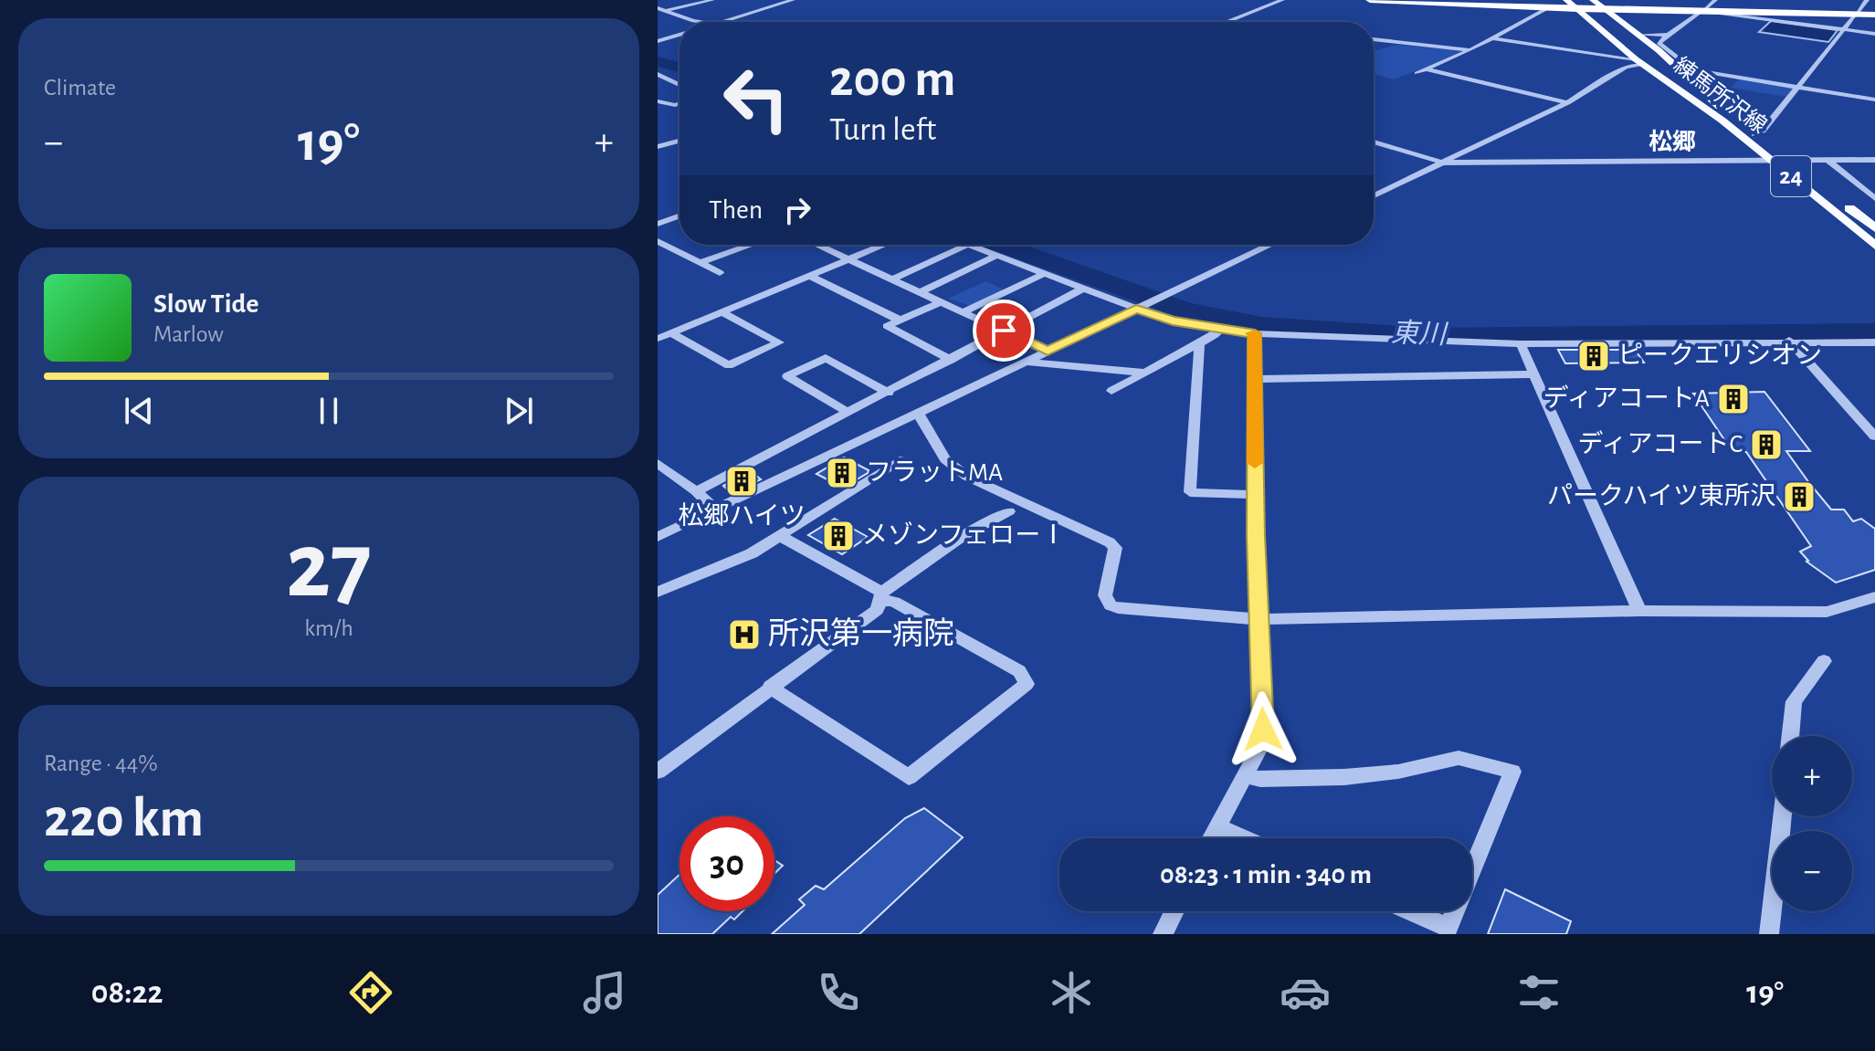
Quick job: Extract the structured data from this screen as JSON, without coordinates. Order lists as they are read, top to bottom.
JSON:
{
  "streets": {
    "main road": ["練馬所沢線", "24"]
  },
  "districts": ["松郷"],
  "water": ["東川"],
  "places": {
    "building": [
      "ピークエリシオン",
      "ディアコートA",
      "ディアコートC",
      "フラットMA",
      "松郷ハイツ",
      "パークハイツ東所沢",
      "メゾンフェローⅠ"
    ],
    "hospital": ["所沢第一病院"]
  },
  "page": {
    "tile": [
      "Climate",
      ["27", "km/h"],
      ["Range · 44%", "220 km"]
    ],
    "turn": ["200 m", "Turn left"],
    "heat": ["−", "19°", "+"],
    "then": "Then",
    "song": ["Slow Tide", "Marlow"],
    "map_buttons": ["+", "−"],
    "limit": "30",
    "trip": "08:23 · 1 min · 340 m",
    "tabs": ["08:22", "19°"]
  }
}
